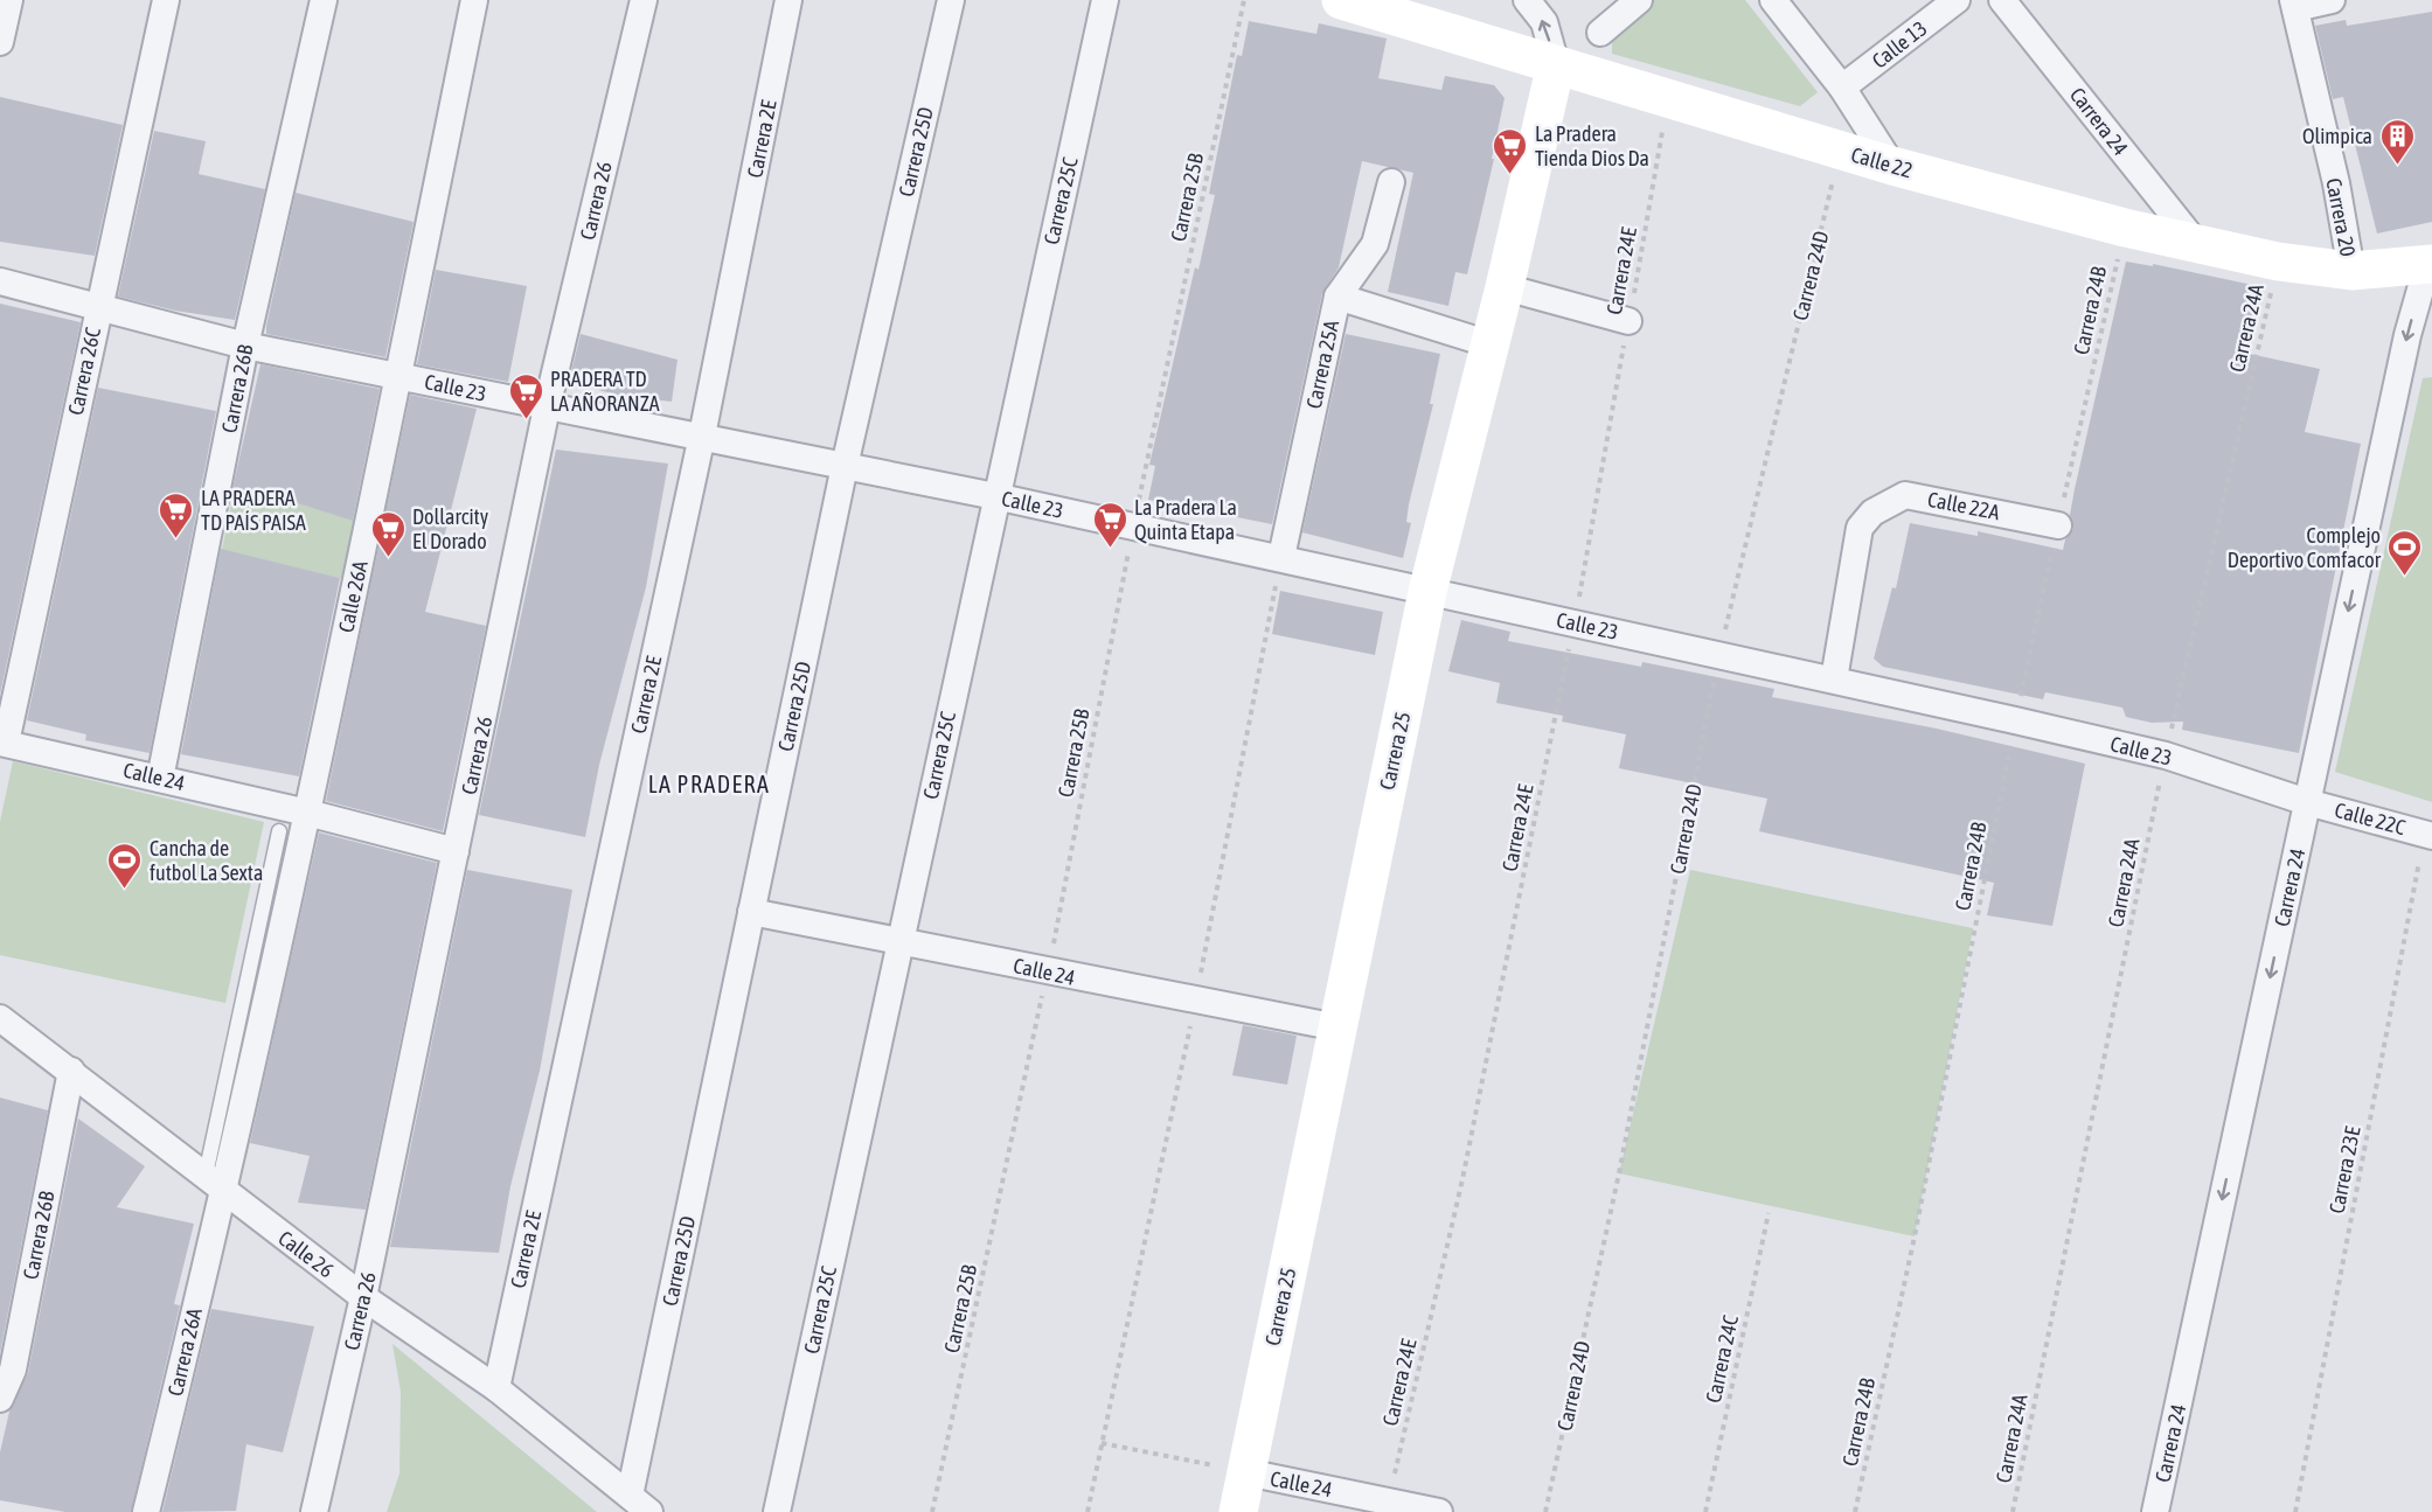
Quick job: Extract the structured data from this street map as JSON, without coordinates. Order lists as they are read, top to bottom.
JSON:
{
  "streets": {
    "street": [
      "Calle 13",
      "Carrera 24",
      "Carrera 2E",
      "Carrera 25D",
      "Calle 22",
      "Carrera 26",
      "Carrera 25C",
      "Carrera 20",
      "Carrera 25A",
      "Carrera 26C",
      "Calle 23",
      "Carrera 26B",
      "Calle 22A",
      "Calle 26A",
      "Carrera 25",
      "Calle 24",
      "Calle 22C",
      "Calle 26",
      "Carrera 26A"
    ],
    "path": [
      "Carrera 25B",
      "Carrera 24E",
      "Carrera 24D",
      "Carrera 24B",
      "Carrera 24A",
      "Carrera 23E",
      "Carrera 24C"
    ]
  },
  "crossings": [
    ["Carrera 24", "Calle 22"],
    ["Carrera 24", "Calle 23"],
    ["Carrera 24", "Calle 22C"],
    ["Carrera 2E", "Calle 23"],
    ["Carrera 2E", "Calle 26"],
    ["Carrera 25D", "Calle 23"],
    ["Carrera 25D", "Calle 24"],
    ["Carrera 25D", "Calle 26"],
    ["Calle 22", "Carrera 20"],
    ["Calle 22", "Carrera 24D"],
    ["Calle 22", "Carrera 24B"],
    ["Calle 22", "Carrera 24A"],
    ["Calle 22", "Carrera 25"],
    ["Carrera 25B", "Calle 23"],
    ["Carrera 25B", "Calle 24"],
    ["Carrera 26", "Calle 23"],
    ["Carrera 26", "Calle 24"],
    ["Carrera 26", "Calle 26"],
    ["Carrera 25C", "Calle 23"],
    ["Carrera 25C", "Calle 24"],
    ["Carrera 24E", "Calle 23"],
    ["Carrera 24E", "Calle 24"],
    ["Carrera 24D", "Calle 23"],
    ["Carrera 24B", "Calle 23"],
    ["Carrera 24B", "Calle 22A"],
    ["Carrera 24A", "Calle 23"],
    ["Carrera 25A", "Calle 23"],
    ["Carrera 26C", "Calle 23"],
    ["Carrera 26C", "Calle 24"],
    ["Calle 23", "Carrera 26B"],
    ["Calle 23", "Calle 22A"],
    ["Calle 23", "Calle 26A"],
    ["Calle 23", "Carrera 25"],
    ["Calle 23", "Calle 22C"],
    ["Carrera 26B", "Calle 24"],
    ["Carrera 26B", "Calle 26"],
    ["Calle 26A", "Calle 24"],
    ["Calle 26A", "Calle 26"],
    ["Calle 26A", "Carrera 26A"],
    ["Carrera 25", "Calle 24"],
    ["Calle 22C", "Carrera 23E"],
    ["Calle 26", "Carrera 26A"]
  ],
  "one_way": ["Carrera 24"],
  "districts": ["LA PRADERA"],
  "places": {
    "building": ["Olimpica"],
    "supermarket": [
      "La Pradera Tienda Dios Da",
      "PRADERA TD LA AÑORANZA",
      "LA PRADERA TD PAÍS PAISA",
      "La Pradera La Quinta Etapa",
      "Dollarcity El Dorado"
    ],
    "sports": ["Complejo Deportivo Comfacor", "Cancha de futbol La Sexta"]
  }
}
